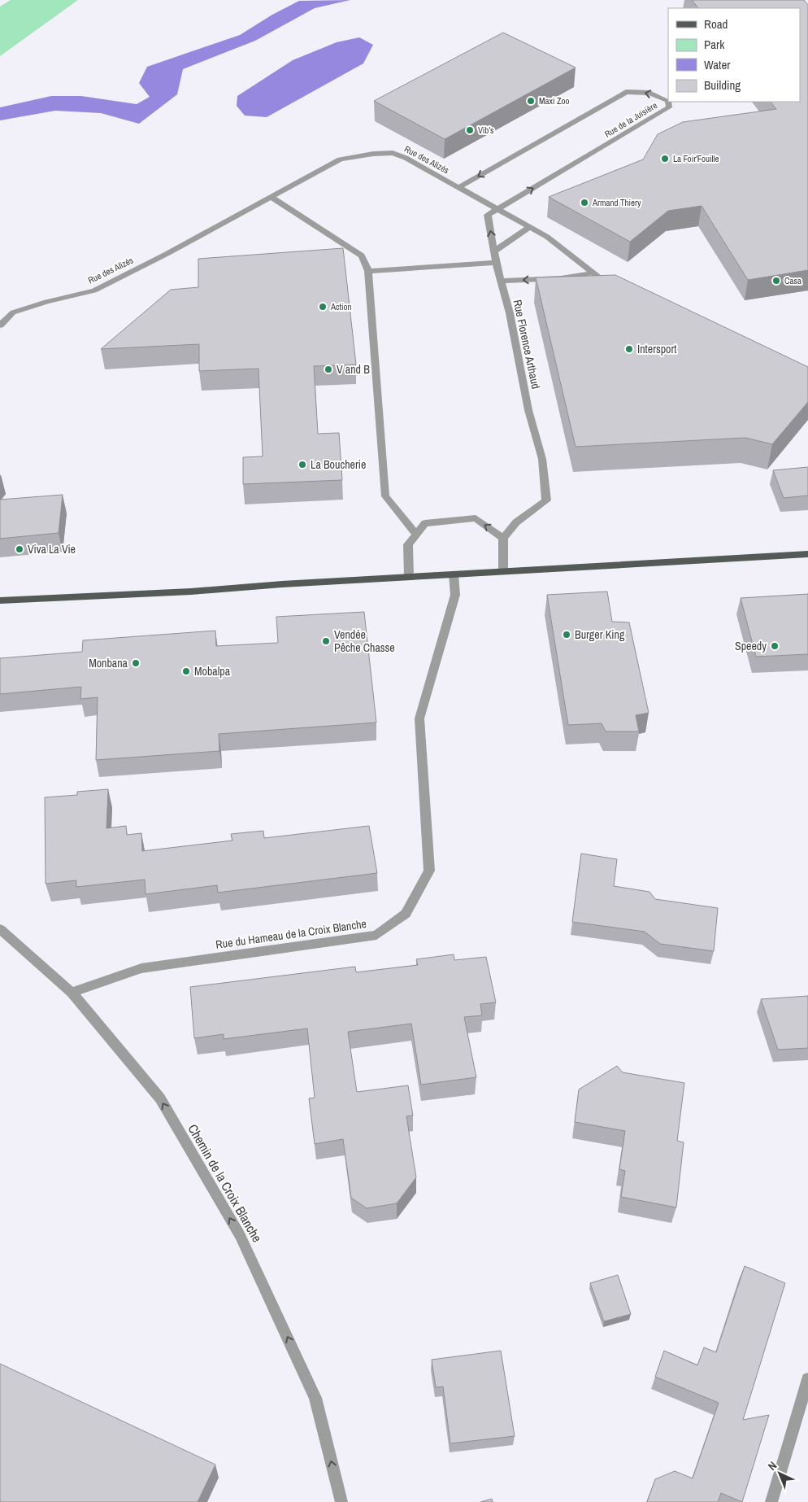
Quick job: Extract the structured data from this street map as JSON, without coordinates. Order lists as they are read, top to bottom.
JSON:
{
  "streets": {
    "street": [
      "Rue de la Juisière",
      "Rue des Alizés",
      "Rue Florence Arthaud",
      "Rue du Hameau de la Croix Blanche",
      "Chemin de la Croix Blanche"
    ]
  },
  "crossings": [
    ["Rue de la Juisière", "Rue des Alizés"],
    ["Rue de la Juisière", "Rue Florence Arthaud"],
    ["Rue des Alizés", "Rue Florence Arthaud"],
    ["Rue du Hameau de la Croix Blanche", "Chemin de la Croix Blanche"]
  ],
  "one_way": ["Chemin de la Croix Blanche"],
  "places": [
    "Maxi Zoo",
    "Vib's",
    "La Foir'Fouille",
    "Armand Thiery",
    "Casa",
    "Action",
    "Intersport",
    "V and B",
    "La Boucherie",
    "Viva La Vie",
    "Burger King",
    "Vendée Pêche Chasse",
    "Speedy",
    "Monbana",
    "Mobalpa"
  ],
  "legend": [
    "Road",
    "Park",
    "Water",
    "Building"
  ],
  "north": "top left"
}
